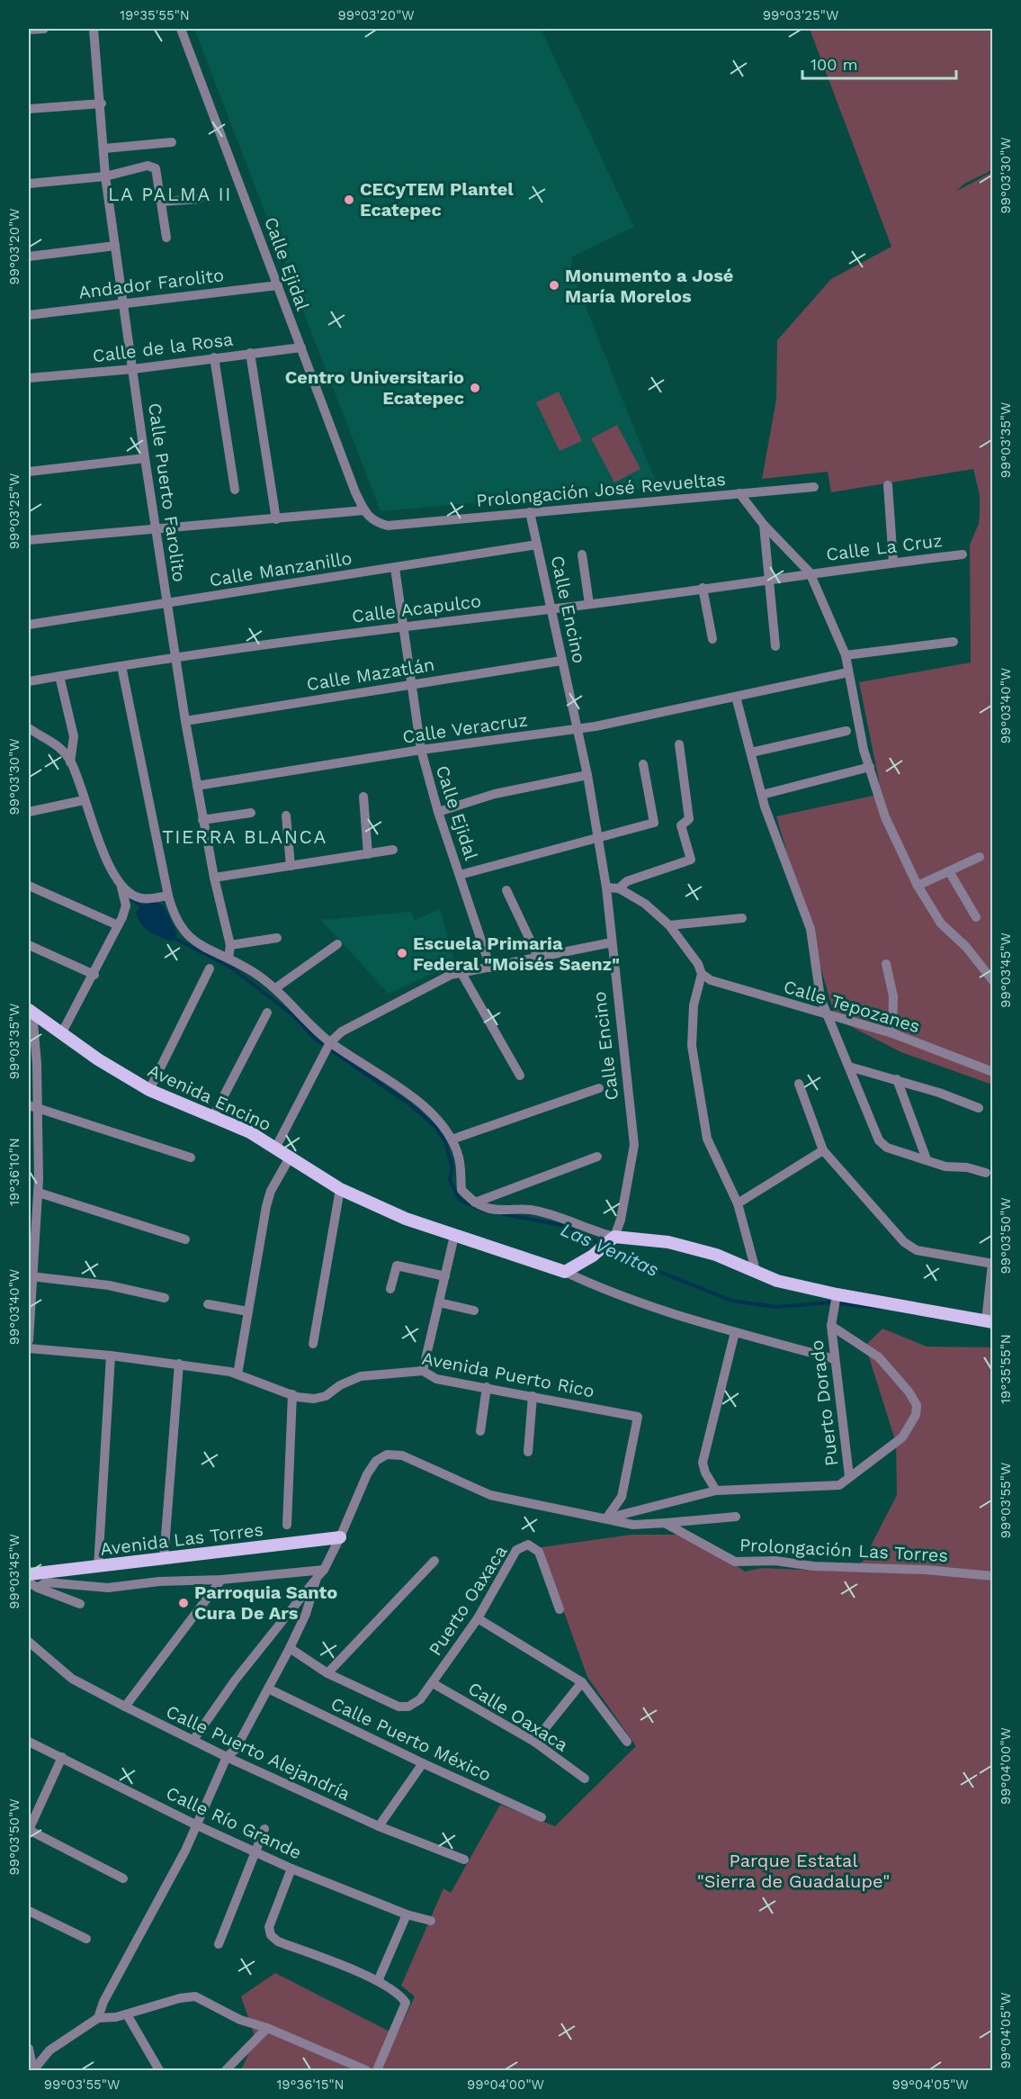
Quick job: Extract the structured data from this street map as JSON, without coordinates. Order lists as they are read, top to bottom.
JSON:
{
  "streets": {
    "main road": ["Avenida Encino", "Avenida Las Torres"],
    "street": [
      "Calle Ejidal",
      "Andador Farolito",
      "Calle de la Rosa",
      "Prolongación José Revueltas",
      "Calle Puerto Farolito",
      "Calle La Cruz",
      "Calle Manzanillo",
      "Calle Acapulco",
      "Calle Encino",
      "Calle Mazatlán",
      "Calle Veracruz",
      "Calle Tepozanes",
      "Avenida Puerto Rico",
      "Puerto Dorado",
      "Prolongación Las Torres",
      "Puerto Oaxaca",
      "Calle Oaxaca",
      "Calle Puerto México",
      "Calle Puerto Alejandría",
      "Calle Río Grande"
    ]
  },
  "crossings": [
    ["Calle Ejidal", "Andador Farolito"],
    ["Calle Ejidal", "Calle de la Rosa"],
    ["Calle Ejidal", "Prolongación José Revueltas"],
    ["Calle Ejidal", "Calle Manzanillo"],
    ["Calle Ejidal", "Calle Acapulco"],
    ["Calle Ejidal", "Calle Mazatlán"],
    ["Calle Ejidal", "Calle Veracruz"],
    ["Andador Farolito", "Calle Puerto Farolito"],
    ["Calle de la Rosa", "Calle Puerto Farolito"],
    ["Prolongación José Revueltas", "Calle Encino"],
    ["Calle Puerto Farolito", "Calle Manzanillo"],
    ["Calle Puerto Farolito", "Calle Acapulco"],
    ["Calle Puerto Farolito", "Calle Mazatlán"],
    ["Calle Puerto Farolito", "Calle Veracruz"],
    ["Calle La Cruz", "Calle Acapulco"],
    ["Calle Manzanillo", "Calle Encino"],
    ["Calle Acapulco", "Calle Encino"],
    ["Calle Encino", "Calle Mazatlán"],
    ["Calle Encino", "Calle Veracruz"],
    ["Puerto Oaxaca", "Calle Oaxaca"]
  ],
  "districts": ["LA PALMA II", "TIERRA BLANCA"],
  "water": ["Las Venitas"],
  "parks": ["Parque Estatal \"Sierra de Guadalupe\""],
  "places": [
    "CECyTEM Plantel Ecatepec",
    "Monumento a José María Morelos",
    "Centro Universitario Ecatepec",
    "Escuela Primaria Federal \"Moisés Saenz\"",
    "Parroquia Santo Cura De Ars"
  ],
  "scale_bar": "100 m",
  "coordinates": [
    "19°35'55\"N",
    "99°03'20\"W",
    "99°03'25\"W",
    "99°03'30\"W",
    "99°03'35\"W",
    "99°03'40\"W",
    "99°03'45\"W",
    "19°36'10\"N",
    "99°03'50\"W",
    "99°03'55\"W",
    "99°04'00\"W",
    "99°04'05\"W",
    "19°36'15\"N"
  ]
}
